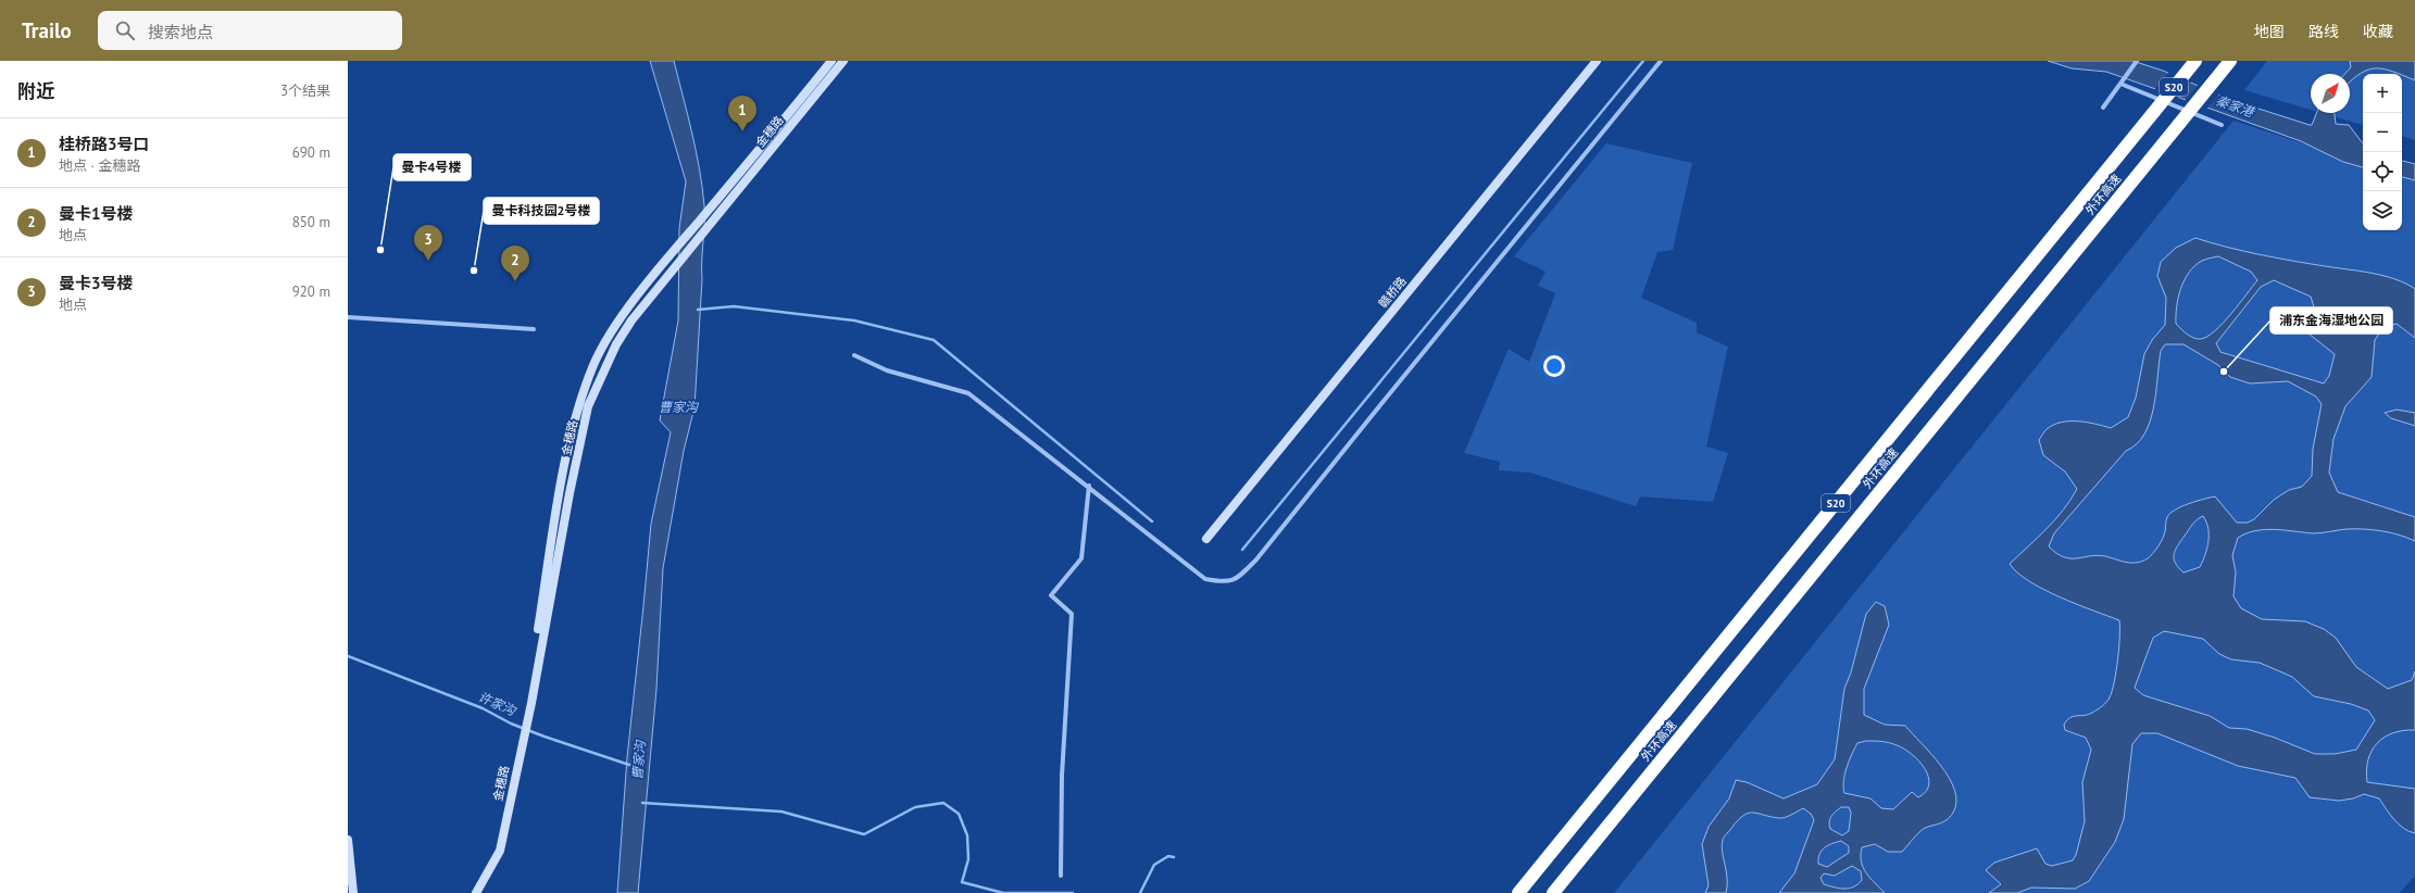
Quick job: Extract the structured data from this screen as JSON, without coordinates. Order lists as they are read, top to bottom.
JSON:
{
  "streets": {
    "highway": ["S20", "外环高速"],
    "street": ["金穗路", "赣桥路"]
  },
  "water": ["秦家港", "曹家沟", "许家沟"],
  "places": ["曼卡4号楼", "曼卡科技园2号楼", "浦东金海湿地公园"],
  "north": "top right",
  "page": {
    "header": "Trailo",
    "search": "搜索地点",
    "nav": ["地图", "路线", "收藏"],
    "heading": ["附近", "3个结果"],
    "map_buttons": ["+", "−"],
    "pins": ["1", "3", "2"],
    "list": [
      {
        "mark": "1",
        "name": "桂桥路3号口",
        "note": "地点 · 金穗路",
        "value": "690 m"
      },
      {
        "mark": "2",
        "name": "曼卡1号楼",
        "note": "地点",
        "value": "850 m"
      },
      {
        "mark": "3",
        "name": "曼卡3号楼",
        "note": "地点",
        "value": "920 m"
      }
    ]
  }
}
